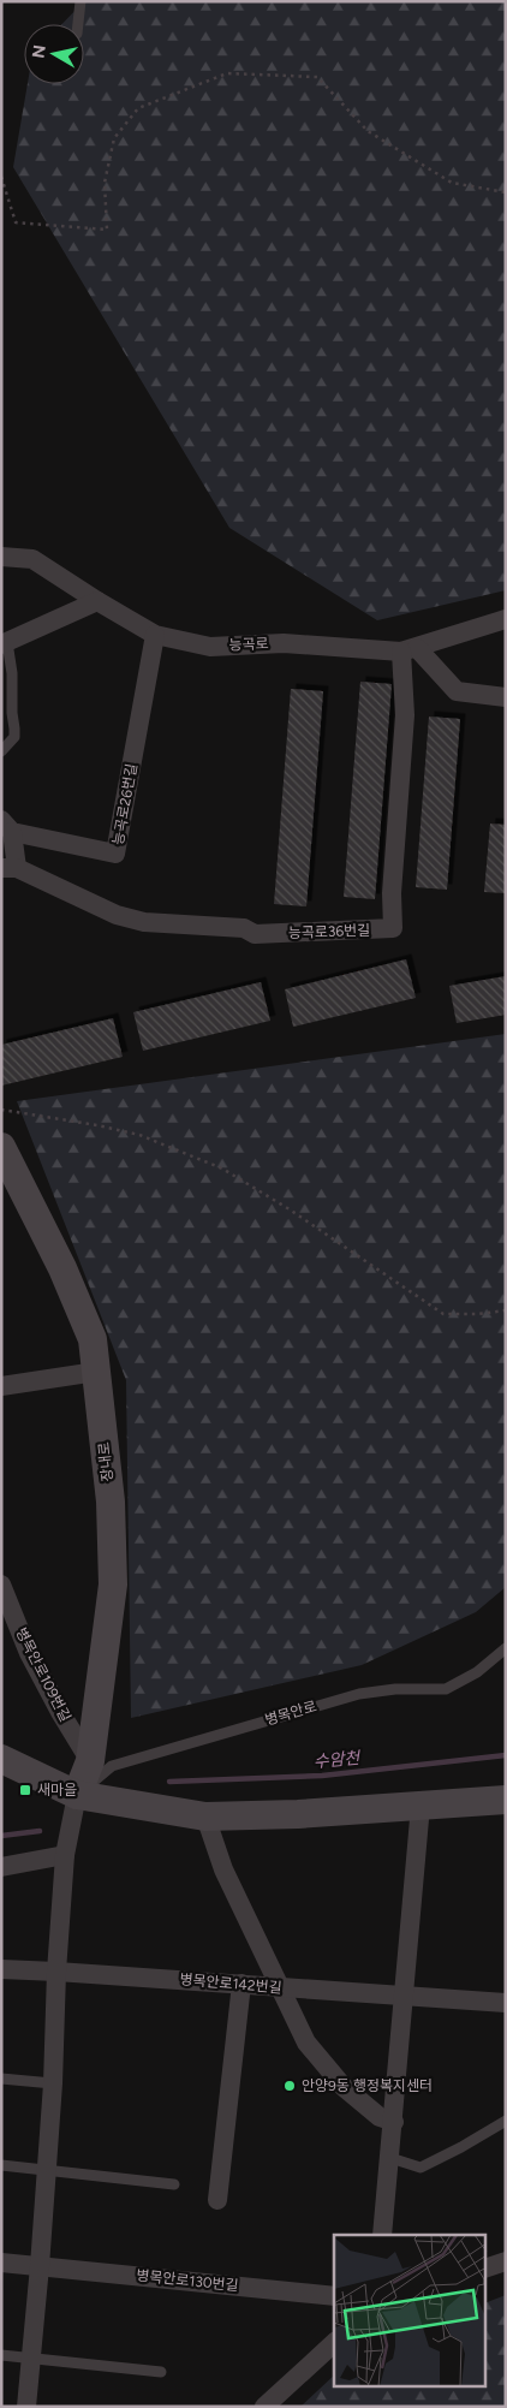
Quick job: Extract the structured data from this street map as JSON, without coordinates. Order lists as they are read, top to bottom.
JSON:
{
  "streets": {
    "street": [
      "능곡로",
      "능곡로26번길",
      "능곡로36번길",
      "장내로",
      "병목안로109번길",
      "병목안로142번길",
      "병목안로130번길"
    ],
    "lane": ["병목안로"]
  },
  "crossings": [
    ["능곡로", "능곡로26번길"],
    ["능곡로", "능곡로36번길"],
    ["장내로", "병목안로109번길"],
    ["장내로", "병목안로"]
  ],
  "water": ["수암천"],
  "places": {
    "transit": ["새마을"],
    "other": ["안양9동 행정복지센터"]
  },
  "north": "left"
}
